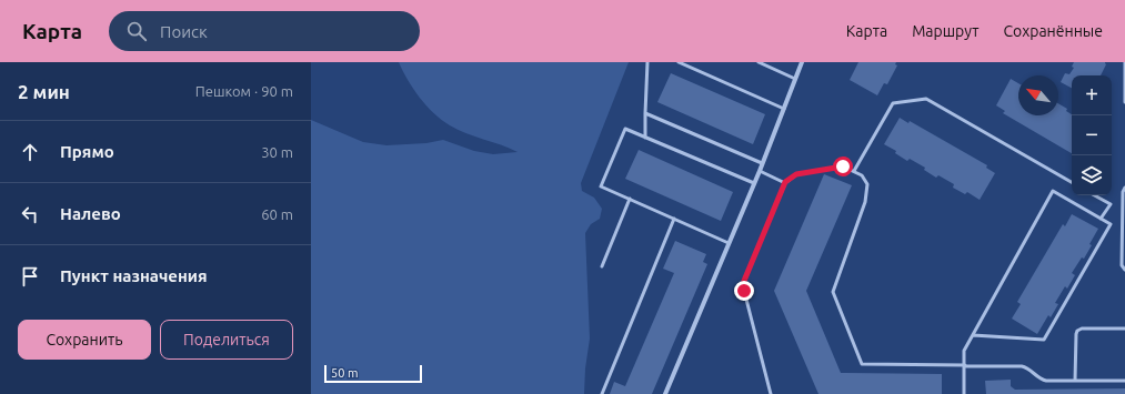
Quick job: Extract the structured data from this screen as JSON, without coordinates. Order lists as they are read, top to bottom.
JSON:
{
  "scale_bar": "50 m",
  "north": "top left",
  "page": {
    "header": "Карта",
    "search": "Поиск",
    "nav": ["Карта", "Маршрут", "Сохранённые"],
    "heading": ["2 мин", "Пешком · 90 m"],
    "map_buttons": ["+", "−"],
    "list": [
      ["Прямо", "30 m"],
      ["Налево", "60 m"],
      "Пункт назначения"
    ],
    "buttons": ["Сохранить", "Поделиться"],
    "scale": "50 m"
  }
}
